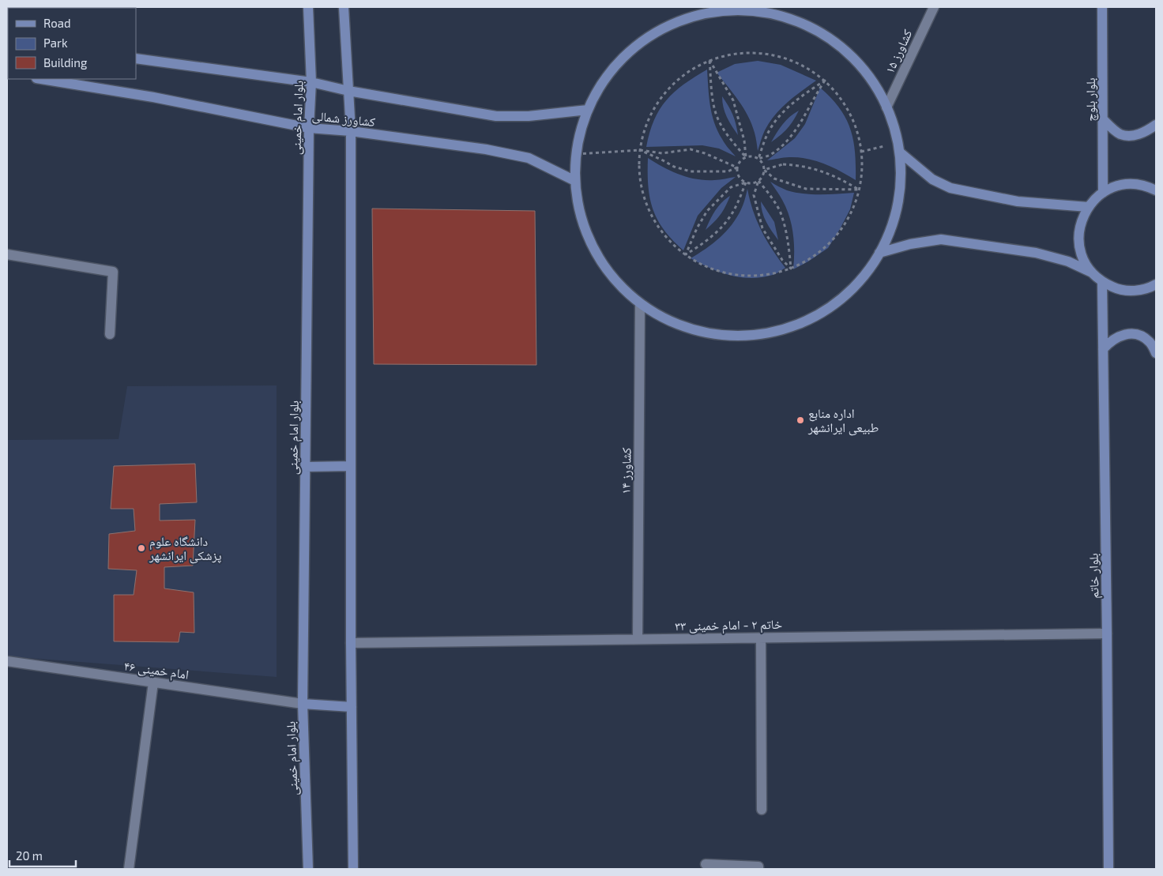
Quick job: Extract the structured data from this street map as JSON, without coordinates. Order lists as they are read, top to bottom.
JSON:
{
  "streets": {
    "main road": [
      "بلوار بلوچ",
      "بلوار امام خمینی",
      "کشاورز شمالی",
      "بلوار خاتم"
    ],
    "street": [
      "کشاورز ۱۵",
      "کشاورز ۱۴",
      "خاتم ۲ - امام خمینی ۳۳",
      "امام خمینی ۴۶"
    ]
  },
  "crossings": [
    ["بلوار امام خمینی", "کشاورز شمالی"],
    ["بلوار امام خمینی", "امام خمینی ۴۶"],
    ["کشاورز ۱۴", "خاتم ۲ - امام خمینی ۳۳"],
    ["بلوار خاتم", "خاتم ۲ - امام خمینی ۳۳"]
  ],
  "places": ["اداره منابع طبیعی ایرانشهر", "دانشگاه علوم پزشکی ایرانشهر"],
  "legend": ["Road", "Park", "Building"],
  "scale_bar": "20 m"
}
